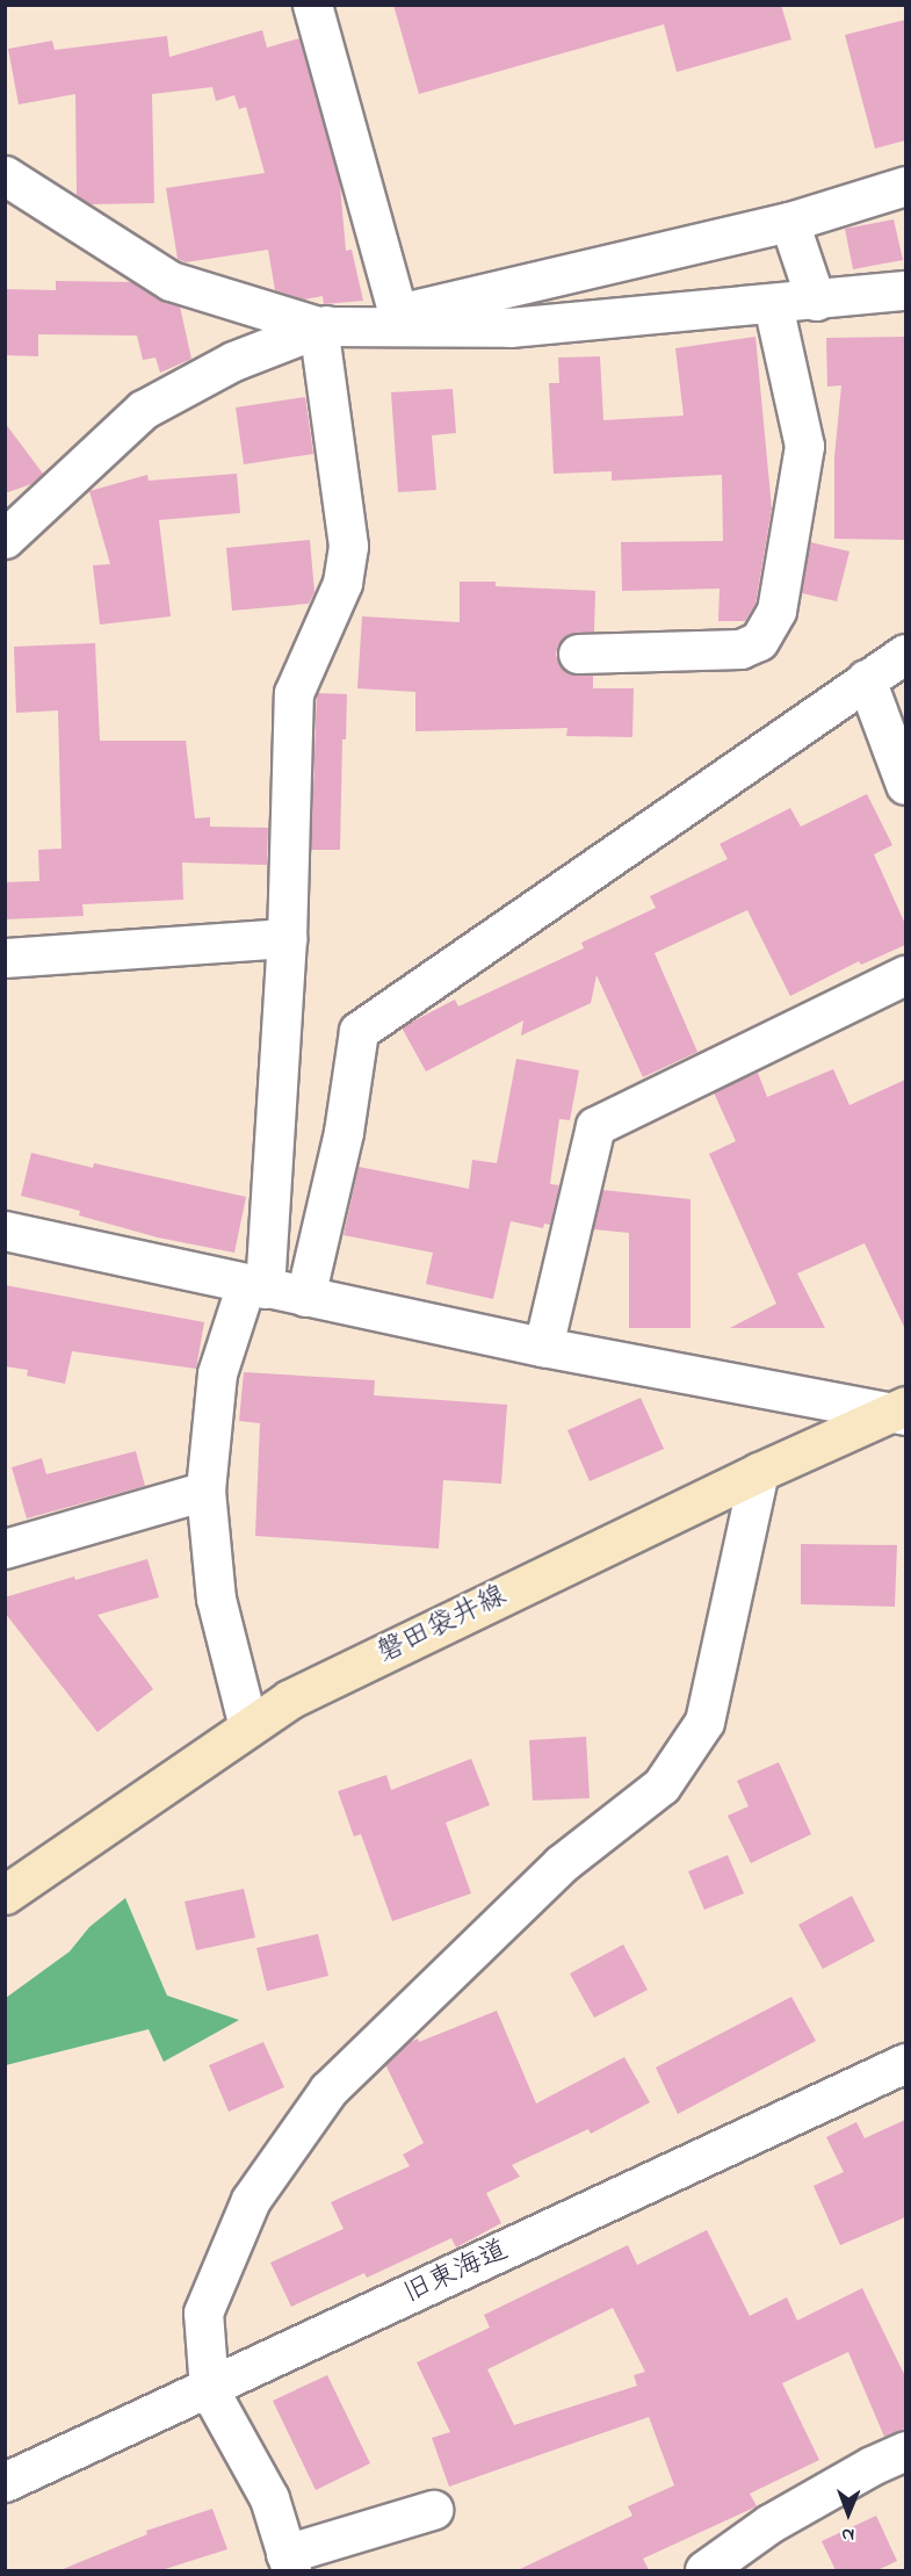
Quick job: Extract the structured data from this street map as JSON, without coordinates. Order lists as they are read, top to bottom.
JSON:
{
  "streets": {
    "main road": ["磐田袋井線"],
    "street": ["旧東海道"]
  },
  "north": "bottom"
}
